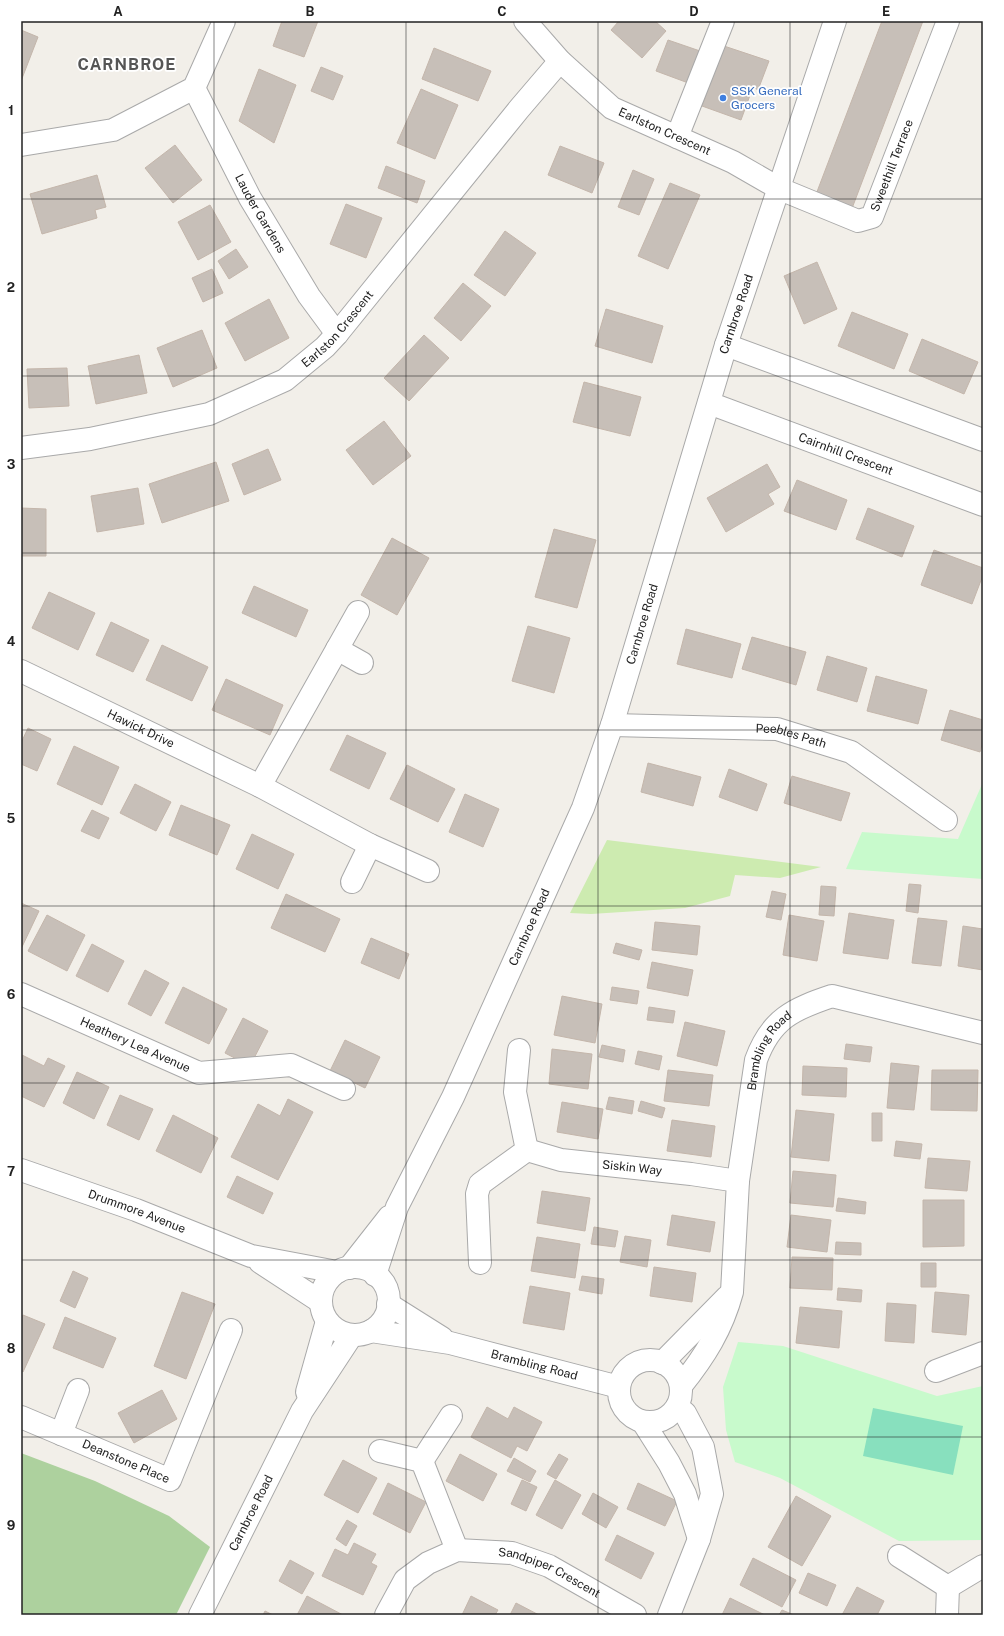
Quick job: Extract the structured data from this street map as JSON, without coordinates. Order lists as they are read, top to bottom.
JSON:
{
  "streets": {
    "street": [
      "Earlston Crescent",
      "Sweethill Terrace",
      "Lauder Gardens",
      "Carnbroe Road",
      "Cairnhill Crescent",
      "Hawick Drive",
      "Peebles Path",
      "Heathery Lea Avenue",
      "Brambling Road",
      "Siskin Way",
      "Drummore Avenue",
      "Deanstone Place",
      "Sandpiper Crescent"
    ]
  },
  "crossings": [
    ["Earlston Crescent", "Sweethill Terrace"],
    ["Earlston Crescent", "Lauder Gardens"],
    ["Earlston Crescent", "Carnbroe Road"],
    ["Sweethill Terrace", "Carnbroe Road"],
    ["Carnbroe Road", "Cairnhill Crescent"],
    ["Carnbroe Road", "Peebles Path"],
    ["Carnbroe Road", "Brambling Road"],
    ["Carnbroe Road", "Drummore Avenue"],
    ["Brambling Road", "Siskin Way"],
    ["Brambling Road", "Drummore Avenue"]
  ],
  "districts": ["CARNBROE"],
  "places": ["SSK General Grocers"],
  "grid": {
    "columns": [
      "A",
      "B",
      "C",
      "D",
      "E"
    ],
    "rows": [
      "1",
      "2",
      "3",
      "4",
      "5",
      "6",
      "7",
      "8",
      "9"
    ]
  }
}
